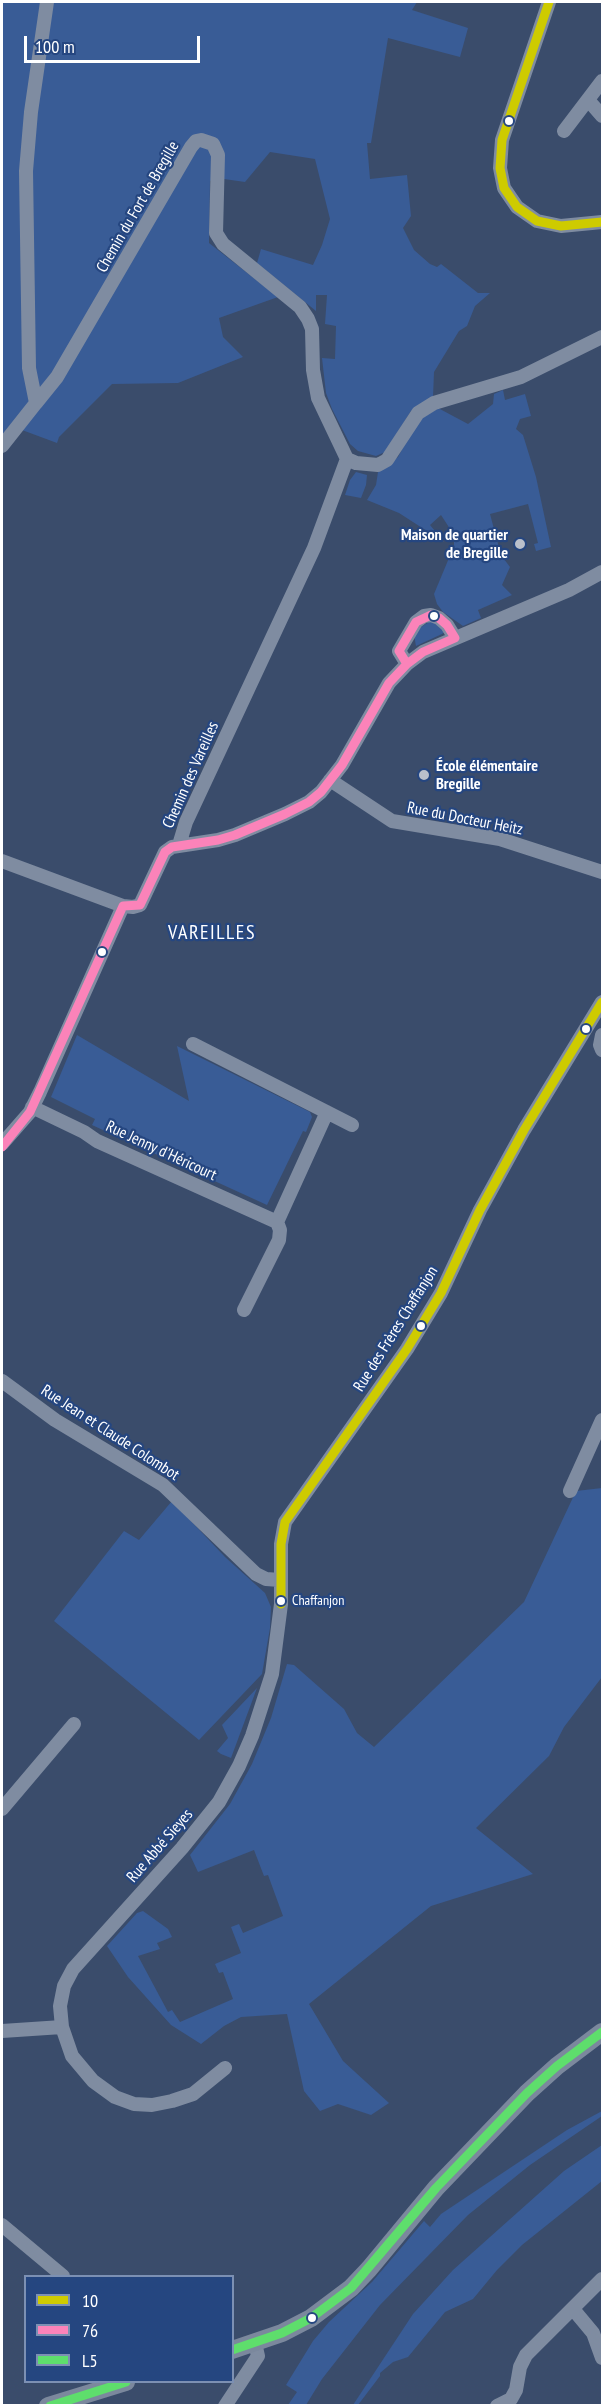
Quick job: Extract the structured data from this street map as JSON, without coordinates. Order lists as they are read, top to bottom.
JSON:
{
  "streets": {
    "street": [
      "Chemin du Fort de Bregille",
      "Chemin des Vareilles",
      "Rue du Docteur Heitz",
      "Rue Jenny d'Héricourt",
      "Rue des Frères Chaffanjon",
      "Rue Jean et Claude Colombot",
      "Rue Abbé Sieyes"
    ]
  },
  "crossings": [
    ["Chemin du Fort de Bregille", "Chemin des Vareilles"],
    ["Rue des Frères Chaffanjon", "Rue Jean et Claude Colombot"],
    ["Rue des Frères Chaffanjon", "Rue Abbé Sieyes"]
  ],
  "districts": ["VAREILLES"],
  "places": ["Maison de quartier de Bregille", "École élémentaire Bregille", "Chaffanjon"],
  "lines": ["transit line 10", "transit line 76", "transit line L5"],
  "legend": ["10", "76", "L5"],
  "scale_bar": "100 m"
}
